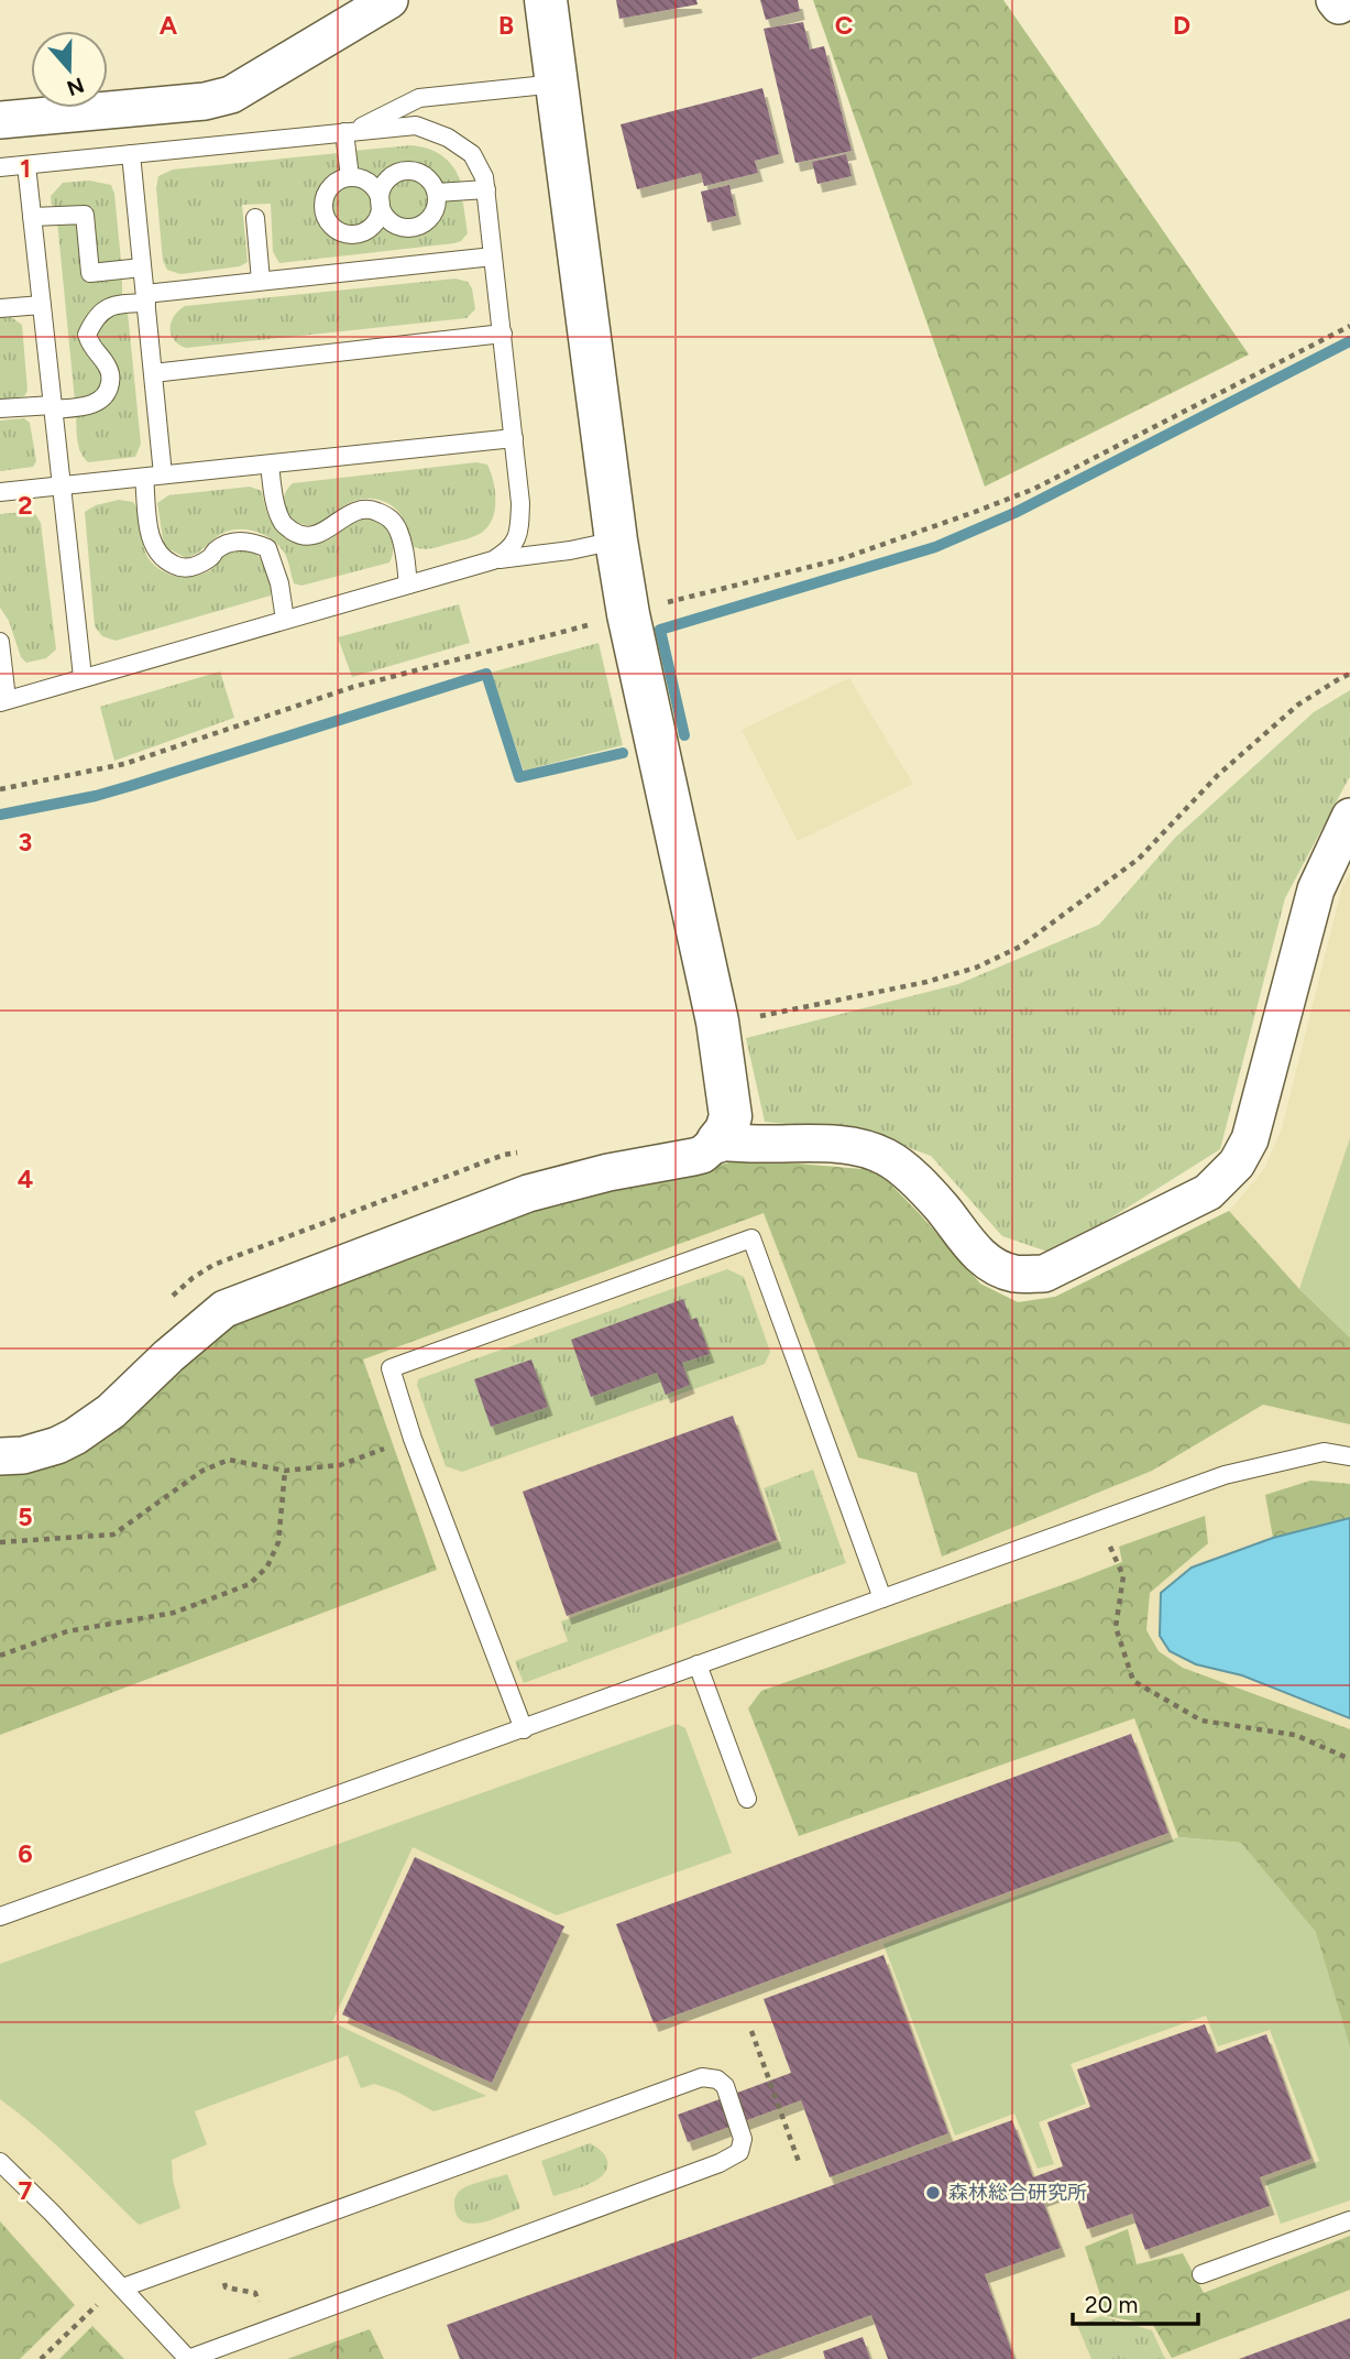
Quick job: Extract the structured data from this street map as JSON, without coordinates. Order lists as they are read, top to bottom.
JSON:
{
  "places": ["森林総合研究所"],
  "scale_bar": "20 m",
  "north": "bottom",
  "grid": {
    "columns": [
      "A",
      "B",
      "C",
      "D"
    ],
    "rows": [
      "1",
      "2",
      "3",
      "4",
      "5",
      "6",
      "7"
    ]
  }
}
